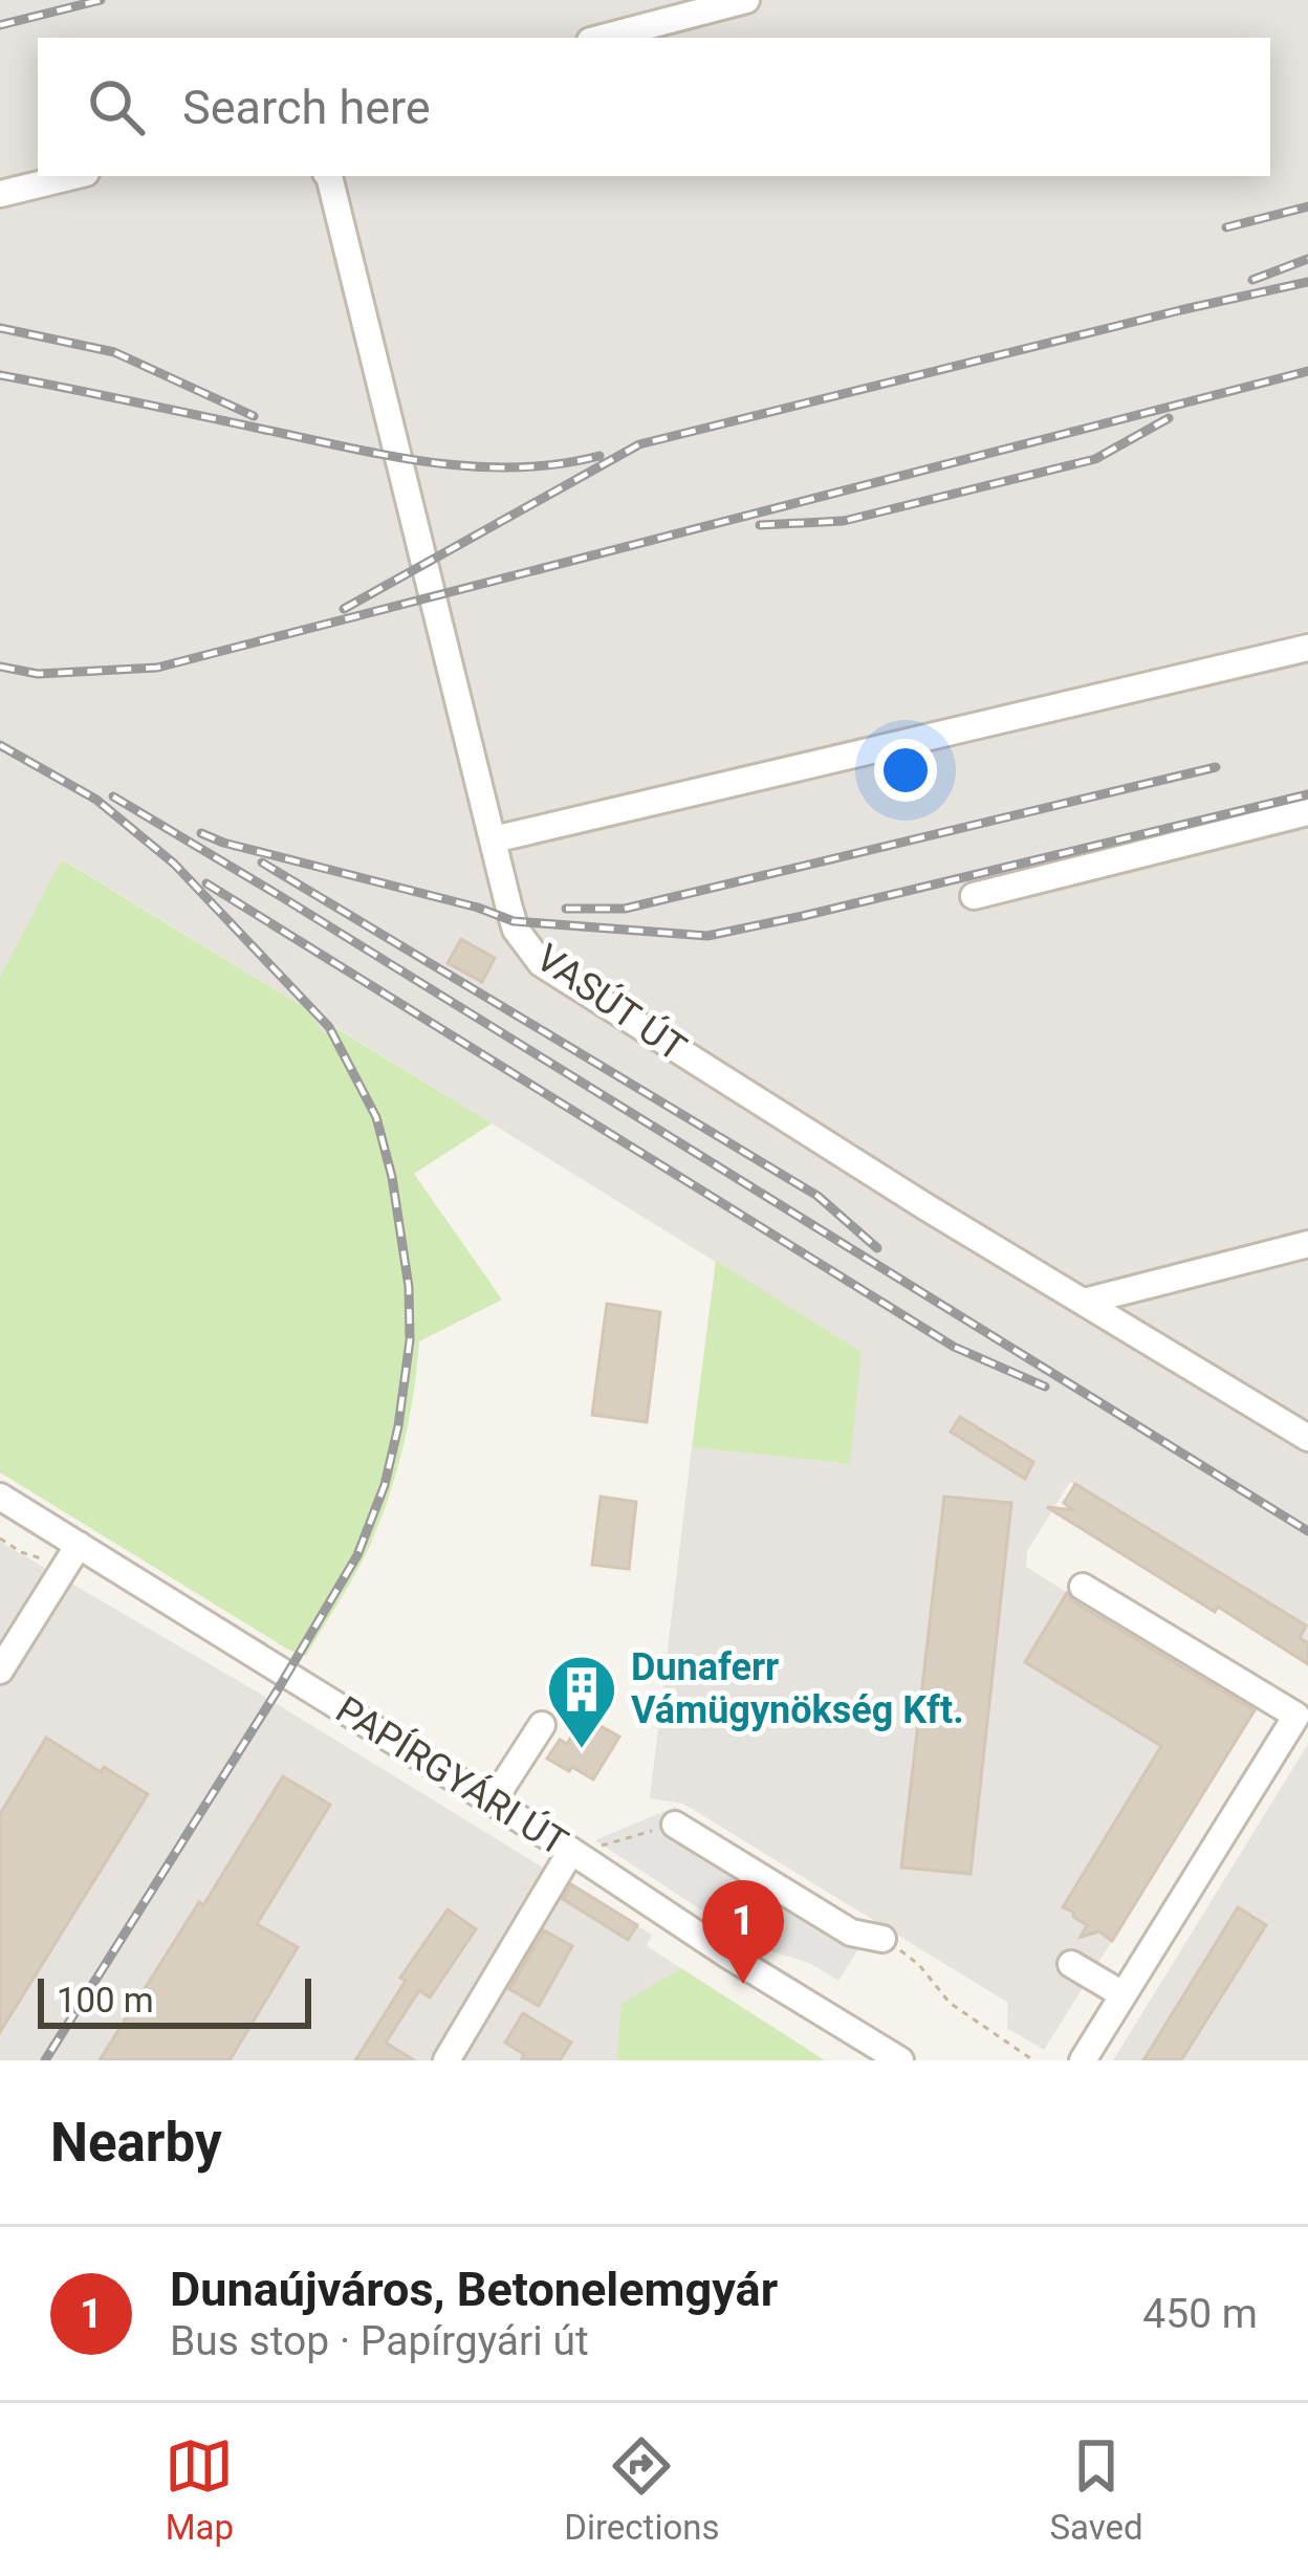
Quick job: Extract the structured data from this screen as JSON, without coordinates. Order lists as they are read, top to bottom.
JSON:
{
  "streets": {
    "street": ["VASÚT ÚT", "PAPÍRGYÁRI ÚT"]
  },
  "places": {
    "building": ["Dunaferr Vámügynökség Kft."]
  },
  "scale_bar": "100 m",
  "page": {
    "search": "Search here",
    "pins": "1",
    "scale": "100 m",
    "heading": "Nearby",
    "list": [
      {
        "mark": "1",
        "name": "Dunaújváros, Betonelemgyár",
        "note": "Bus stop · Papírgyári út",
        "value": "450 m"
      }
    ],
    "nav": ["Map", "Directions", "Saved"]
  }
}
